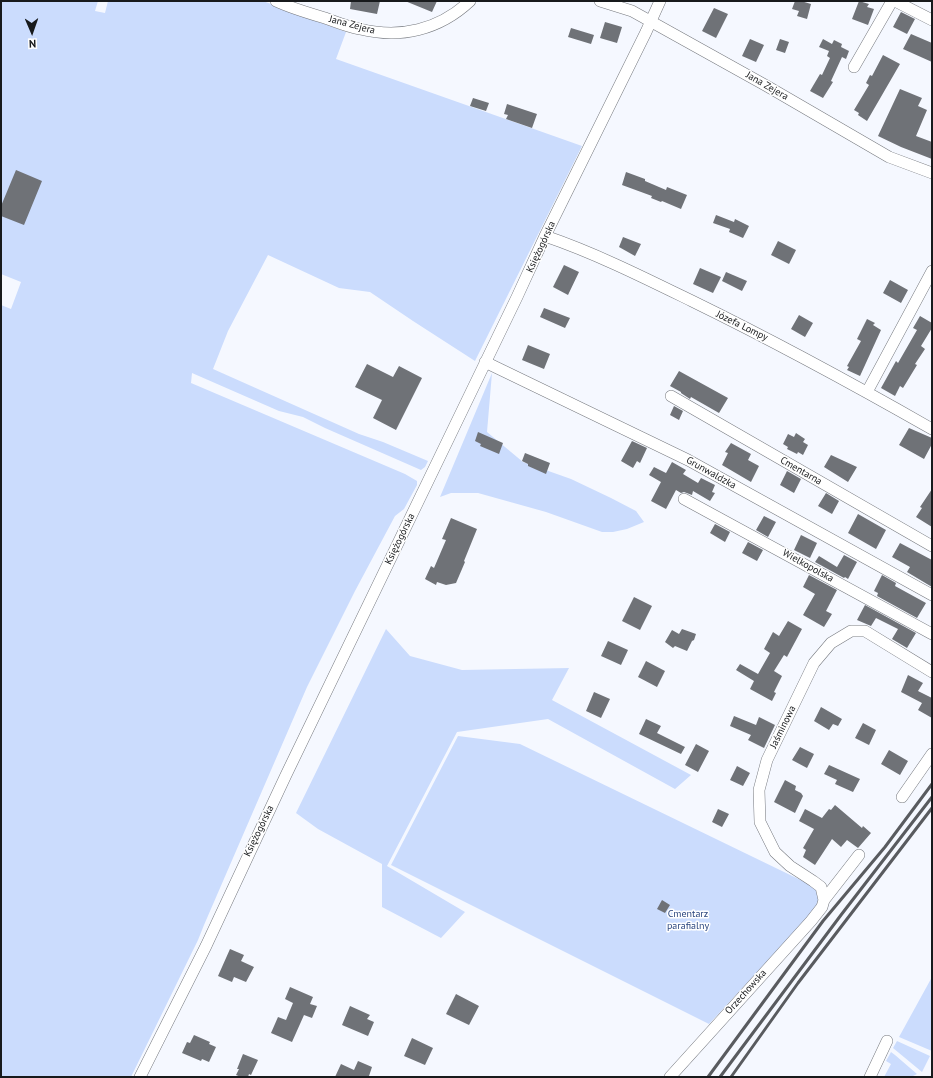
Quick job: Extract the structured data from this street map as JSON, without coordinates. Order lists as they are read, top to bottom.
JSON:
{
  "streets": {
    "street": [
      "Jana Zejera",
      "Księżogórska",
      "Józefa Lompy",
      "Cmentarna",
      "Grunwaldzka",
      "Wielkopolska",
      "Jaśminowa",
      "Orzechowska"
    ]
  },
  "crossings": [
    ["Jana Zejera", "Księżogórska"],
    ["Księżogórska", "Józefa Lompy"],
    ["Księżogórska", "Grunwaldzka"],
    ["Jaśminowa", "Orzechowska"]
  ],
  "parks": ["Cmentarz parafialny"],
  "north": "bottom"
}
